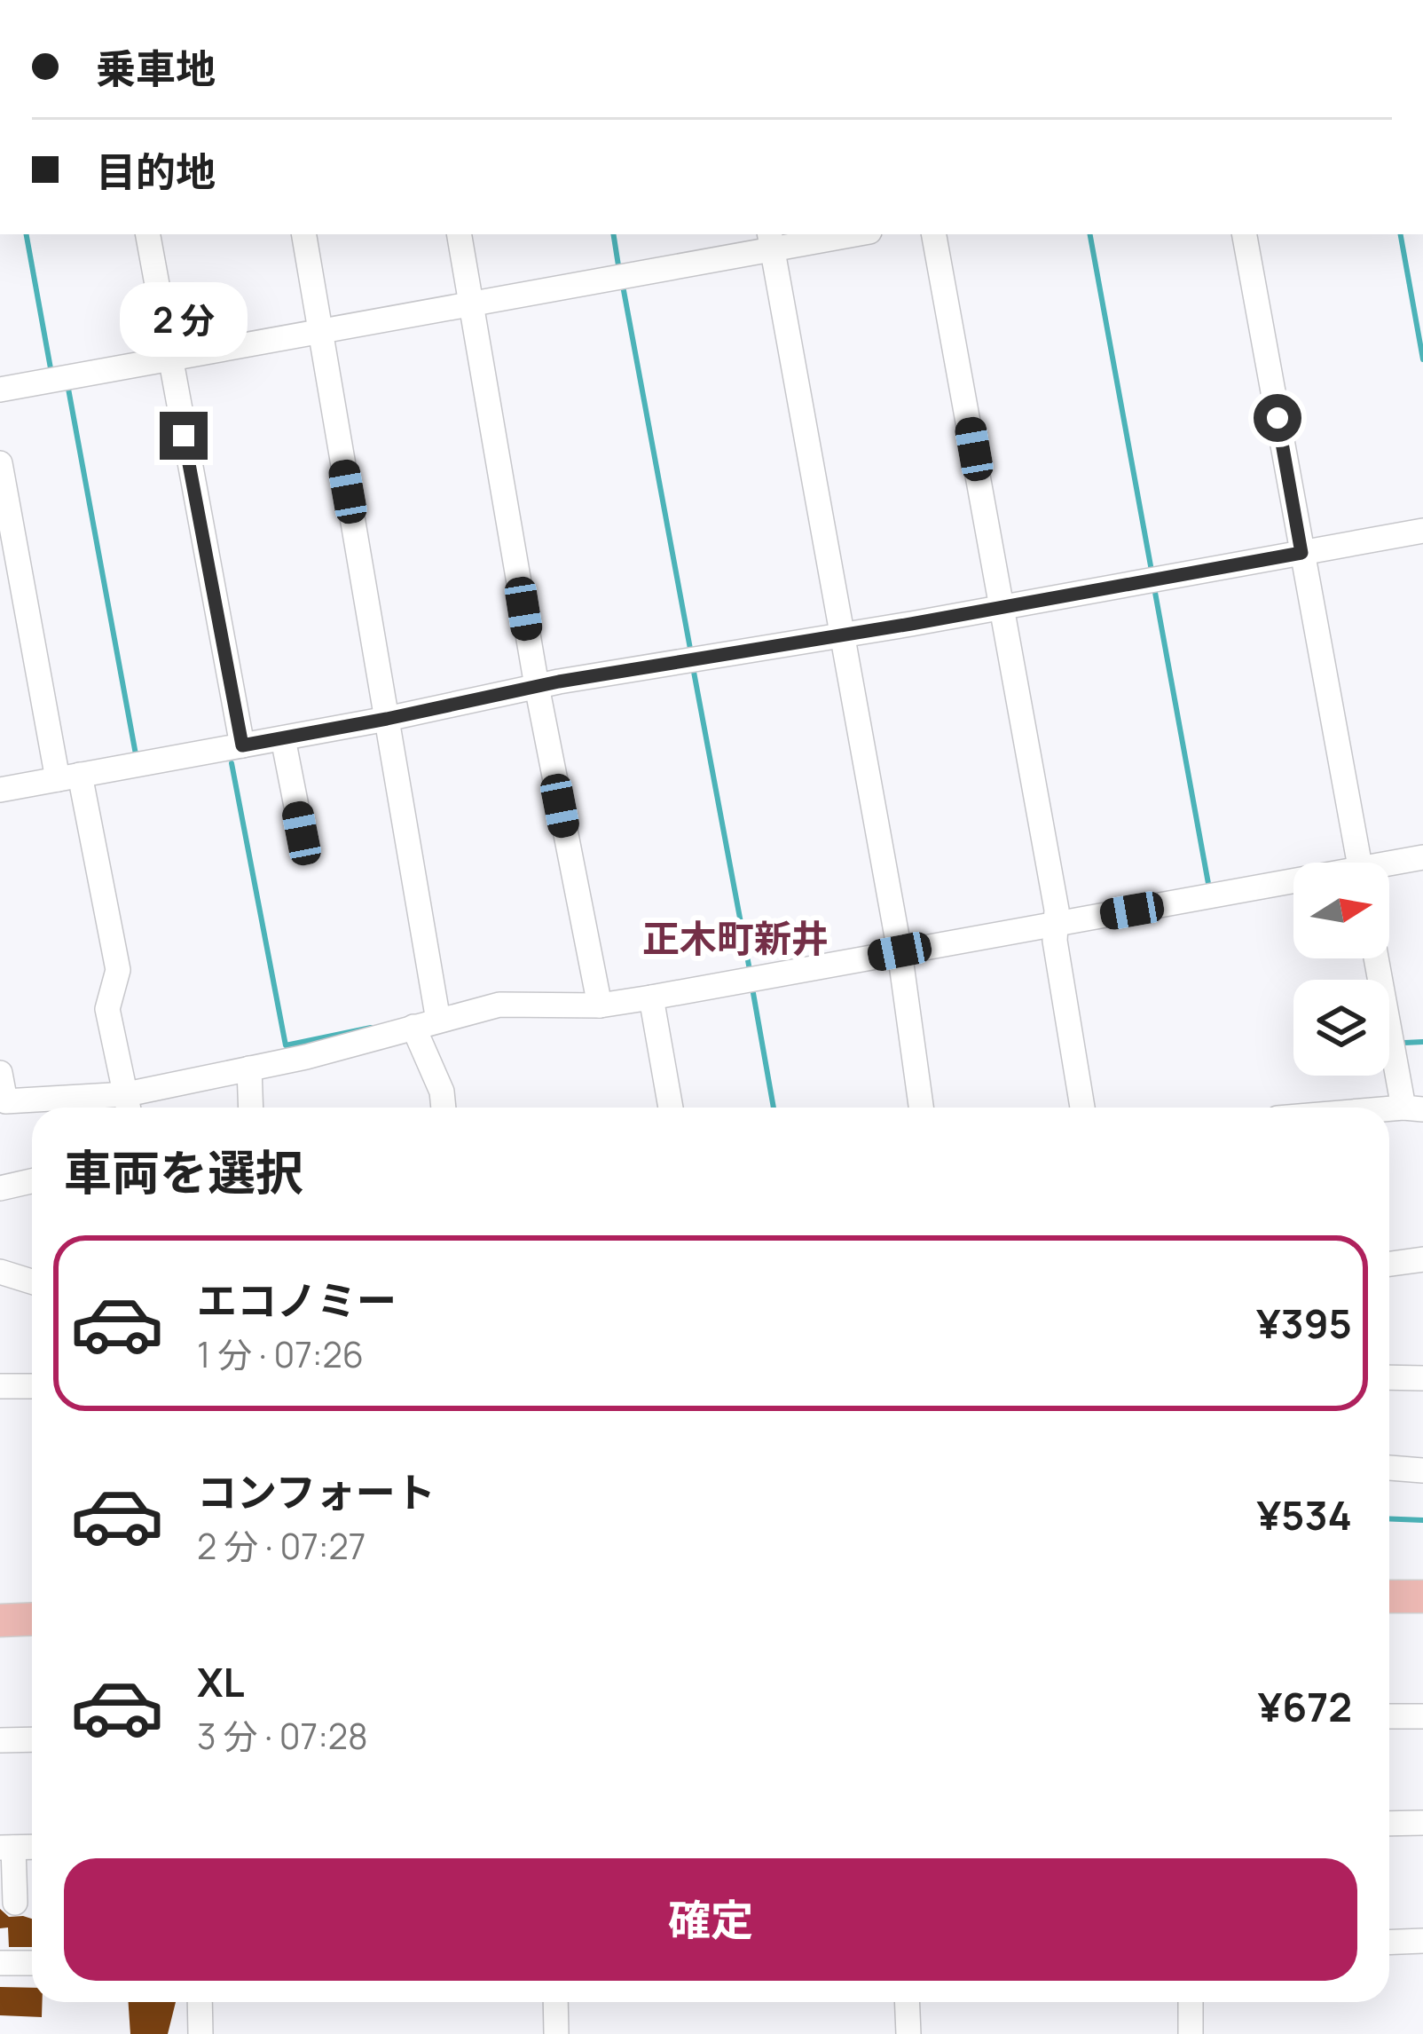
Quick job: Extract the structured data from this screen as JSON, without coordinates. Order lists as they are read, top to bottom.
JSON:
{
  "districts": ["正木町新井"],
  "north": "right",
  "page": {
    "banner": ["乗車地", "目的地"],
    "bubble": "2 分",
    "heading": "車両を選択",
    "list": [
      {
        "name": "エコノミー",
        "note": "1 分 · 07:26",
        "value": "¥395"
      },
      {
        "name": "コンフォート",
        "note": "2 分 · 07:27",
        "value": "¥534"
      },
      {
        "name": "XL",
        "note": "3 分 · 07:28",
        "value": "¥672"
      }
    ],
    "buttons": "確定"
  }
}
